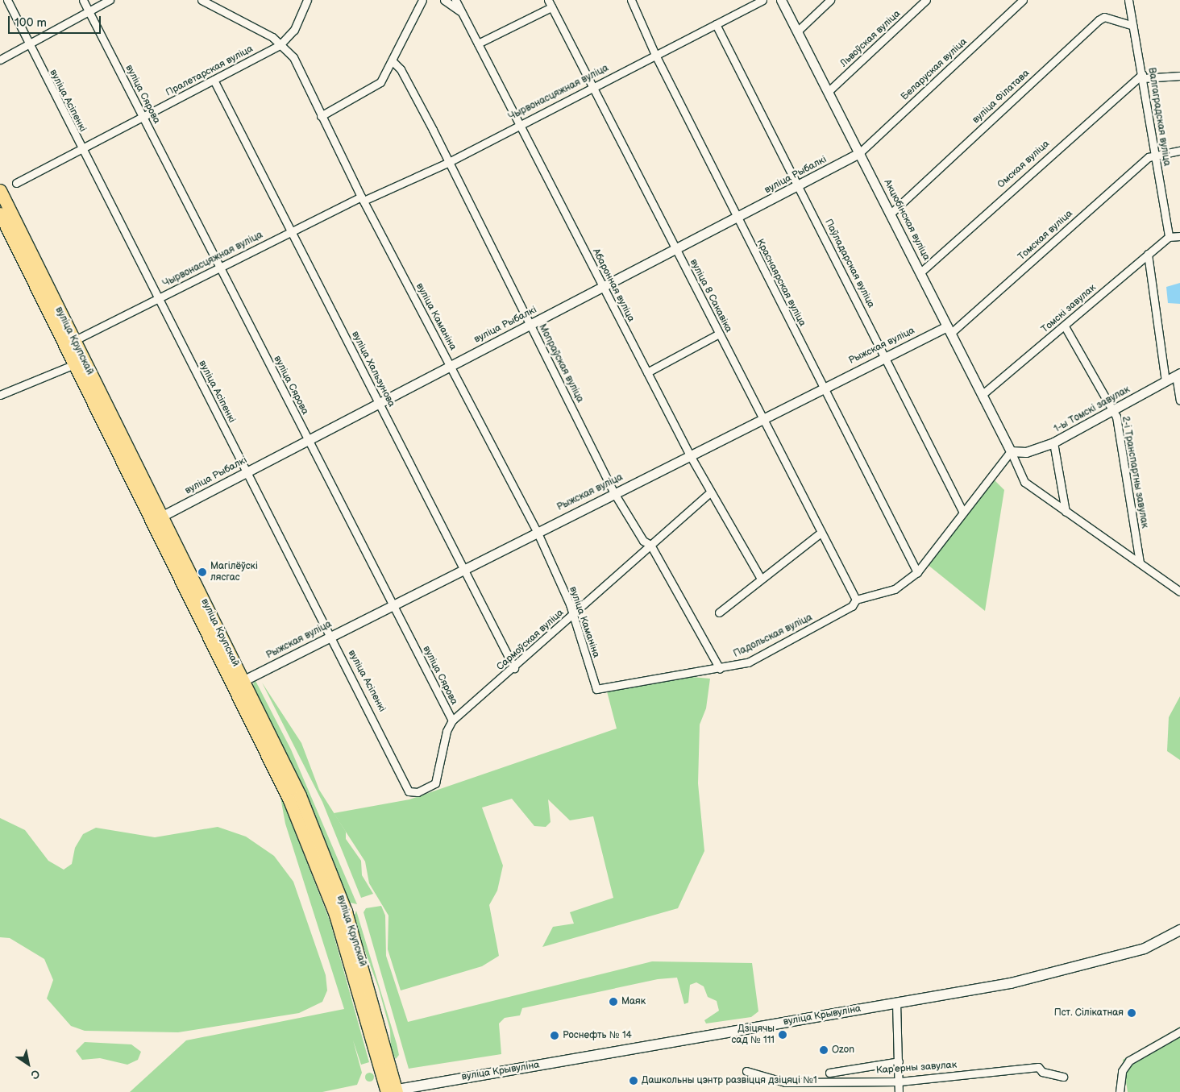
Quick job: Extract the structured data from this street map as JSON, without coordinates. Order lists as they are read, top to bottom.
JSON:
{
  "streets": {
    "main road": ["вуліца Крупскай", "вуліца Крывуліна"],
    "street": [
      "Львоўская вуліца",
      "Беларуская вуліца",
      "Пралетарская вуліца",
      "Чырвонасцяжная вуліца",
      "вуліца Сярова",
      "вуліца Філатава",
      "вуліца Асіпенкі",
      "Валгаградская вуліца",
      "Омская вуліца",
      "вуліца Рыбалкі",
      "Акцюбінская вуліца",
      "Томская вуліца",
      "Паўладарская вуліца",
      "Краснаярская вуліца",
      "Абаронная вуліца",
      "вуліца 8 Сакавіка",
      "Томскі завулак",
      "вуліца Каманіна",
      "Рыжская вуліца",
      "Мопраўская вуліца",
      "вуліца Хальзунова",
      "1-ы Томскі завулак",
      "2-і Транспартны завулак",
      "Падольская вуліца",
      "Сармоўская вуліца",
      "Карʼерны завулак"
    ]
  },
  "crossings": [
    ["Львоўская вуліца", "Акцюбінская вуліца"],
    ["Беларуская вуліца", "вуліца Рыбалкі"],
    ["Беларуская вуліца", "Акцюбінская вуліца"],
    ["Пралетарская вуліца", "вуліца Сярова"],
    ["Пралетарская вуліца", "вуліца Асіпенкі"],
    ["Пралетарская вуліца", "вуліца Каманіна"],
    ["Пралетарская вуліца", "вуліца Хальзунова"],
    ["Чырвонасцяжная вуліца", "вуліца Сярова"],
    ["Чырвонасцяжная вуліца", "вуліца Асіпенкі"],
    ["Чырвонасцяжная вуліца", "Паўладарская вуліца"],
    ["Чырвонасцяжная вуліца", "Краснаярская вуліца"],
    ["Чырвонасцяжная вуліца", "Абаронная вуліца"],
    ["Чырвонасцяжная вуліца", "вуліца 8 Сакавіка"],
    ["Чырвонасцяжная вуліца", "вуліца Каманіна"],
    ["Чырвонасцяжная вуліца", "вуліца Крупскай"],
    ["Чырвонасцяжная вуліца", "Мопраўская вуліца"],
    ["Чырвонасцяжная вуліца", "вуліца Хальзунова"],
    ["вуліца Сярова", "вуліца Асіпенкі"],
    ["вуліца Сярова", "вуліца Рыбалкі"],
    ["вуліца Сярова", "Рыжская вуліца"],
    ["вуліца Сярова", "Сармоўская вуліца"],
    ["вуліца Філатава", "Валгаградская вуліца"],
    ["вуліца Філатава", "Акцюбінская вуліца"],
    ["вуліца Асіпенкі", "вуліца Рыбалкі"],
    ["вуліца Асіпенкі", "Рыжская вуліца"],
    ["Валгаградская вуліца", "Омская вуліца"],
    ["Валгаградская вуліца", "Томская вуліца"],
    ["Валгаградская вуліца", "Томскі завулак"],
    ["Омская вуліца", "Акцюбінская вуліца"],
    ["вуліца Рыбалкі", "Акцюбінская вуліца"],
    ["вуліца Рыбалкі", "Паўладарская вуліца"],
    ["вуліца Рыбалкі", "Краснаярская вуліца"],
    ["вуліца Рыбалкі", "Абаронная вуліца"],
    ["вуліца Рыбалкі", "вуліца 8 Сакавіка"],
    ["вуліца Рыбалкі", "вуліца Каманіна"],
    ["вуліца Рыбалкі", "вуліца Крупскай"],
    ["вуліца Рыбалкі", "Мопраўская вуліца"],
    ["вуліца Рыбалкі", "вуліца Хальзунова"],
    ["Акцюбінская вуліца", "Томская вуліца"],
    ["Акцюбінская вуліца", "Томскі завулак"],
    ["Акцюбінская вуліца", "Рыжская вуліца"],
    ["Акцюбінская вуліца", "1-ы Томскі завулак"],
    ["Томская вуліца", "Рыжская вуліца"],
    ["Паўладарская вуліца", "Рыжская вуліца"],
    ["Краснаярская вуліца", "Рыжская вуліца"],
    ["Абаронная вуліца", "Рыжская вуліца"],
    ["Абаронная вуліца", "Сармоўская вуліца"],
    ["вуліца 8 Сакавіка", "Рыжская вуліца"],
    ["вуліца 8 Сакавіка", "Падольская вуліца"],
    ["Томскі завулак", "2-і Транспартны завулак"],
    ["вуліца Каманіна", "Рыжская вуліца"],
    ["вуліца Каманіна", "Падольская вуліца"],
    ["вуліца Каманіна", "Сармоўская вуліца"],
    ["вуліца Крупскай", "Рыжская вуліца"],
    ["вуліца Крупскай", "вуліца Крывуліна"],
    ["Рыжская вуліца", "Мопраўская вуліца"],
    ["Рыжская вуліца", "вуліца Хальзунова"],
    ["Мопраўская вуліца", "Падольская вуліца"],
    ["Мопраўская вуліца", "Сармоўская вуліца"],
    ["вуліца Хальзунова", "Сармоўская вуліца"],
    ["1-ы Томскі завулак", "2-і Транспартны завулак"]
  ],
  "places": [
    "Магілёўскі лясгас",
    "Маяк",
    "Пст. Сілікатная",
    "Дзіцячы сад № 111",
    "Роснефть № 14",
    "Ozon",
    "Дашкольны цэнтр развіцця дзіцяці №1"
  ],
  "scale_bar": "100 m",
  "north": "bottom right"
}
